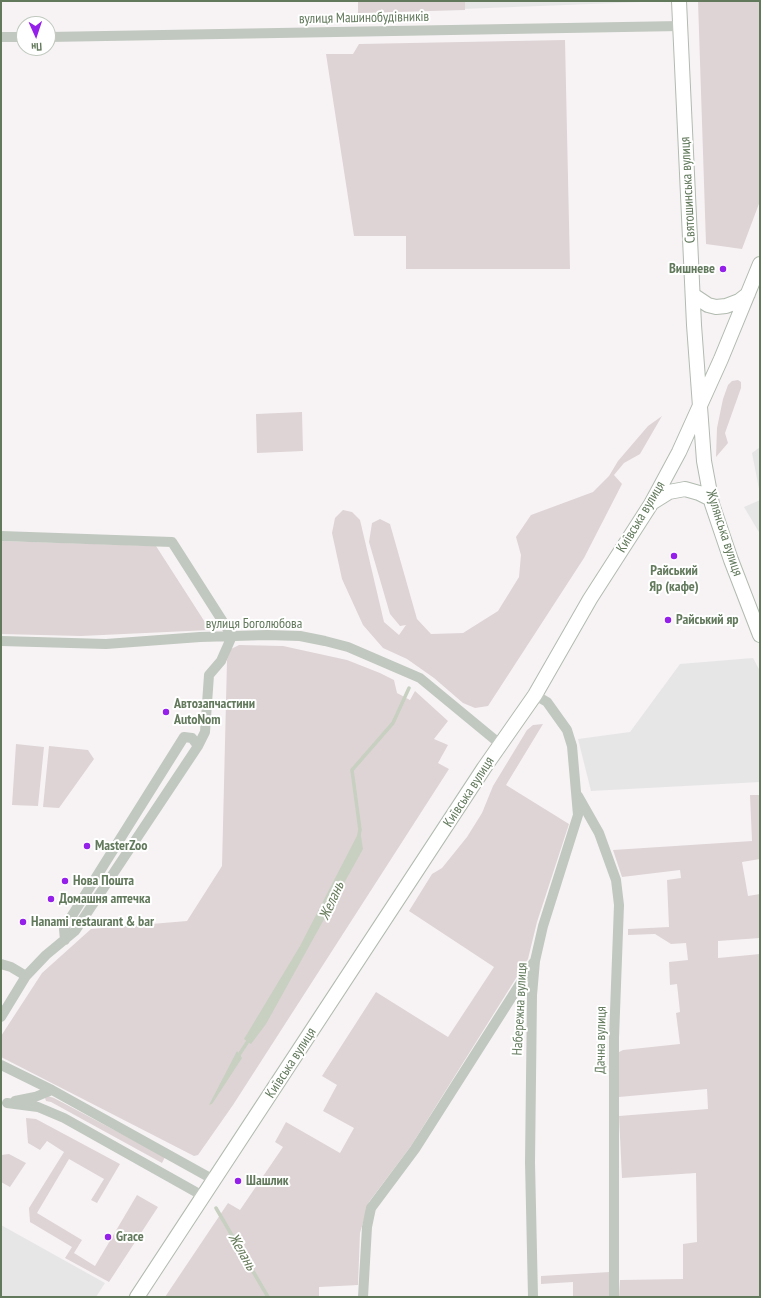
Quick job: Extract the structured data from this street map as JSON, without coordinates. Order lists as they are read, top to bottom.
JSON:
{
  "streets": {
    "main road": ["Святошинська вулиця", "Київська вулиця", "Жулянська вулиця"],
    "street": [
      "вулиця Машинобудівників",
      "вулиця Боголюбова",
      "Набережна вулиця",
      "Дачна вулиця"
    ]
  },
  "crossings": [
    ["вулиця Машинобудівників", "Святошинська вулиця"],
    ["Святошинська вулиця", "Київська вулиця"],
    ["Святошинська вулиця", "Жулянська вулиця"],
    ["Київська вулиця", "Жулянська вулиця"],
    ["Київська вулиця", "вулиця Боголюбова"],
    ["Київська вулиця", "Набережна вулиця"],
    ["Набережна вулиця", "Дачна вулиця"]
  ],
  "water": ["Желань"],
  "places": [
    "Вишневе",
    "Райський Яр (кафе)",
    "Райський яр",
    "Автозапчастини AutoNom",
    "MasterZoo",
    "Нова Пошта",
    "Домашня аптечка",
    "Hanami restaurant & bar",
    "Шашлик",
    "Grace"
  ],
  "north": "bottom"
}
